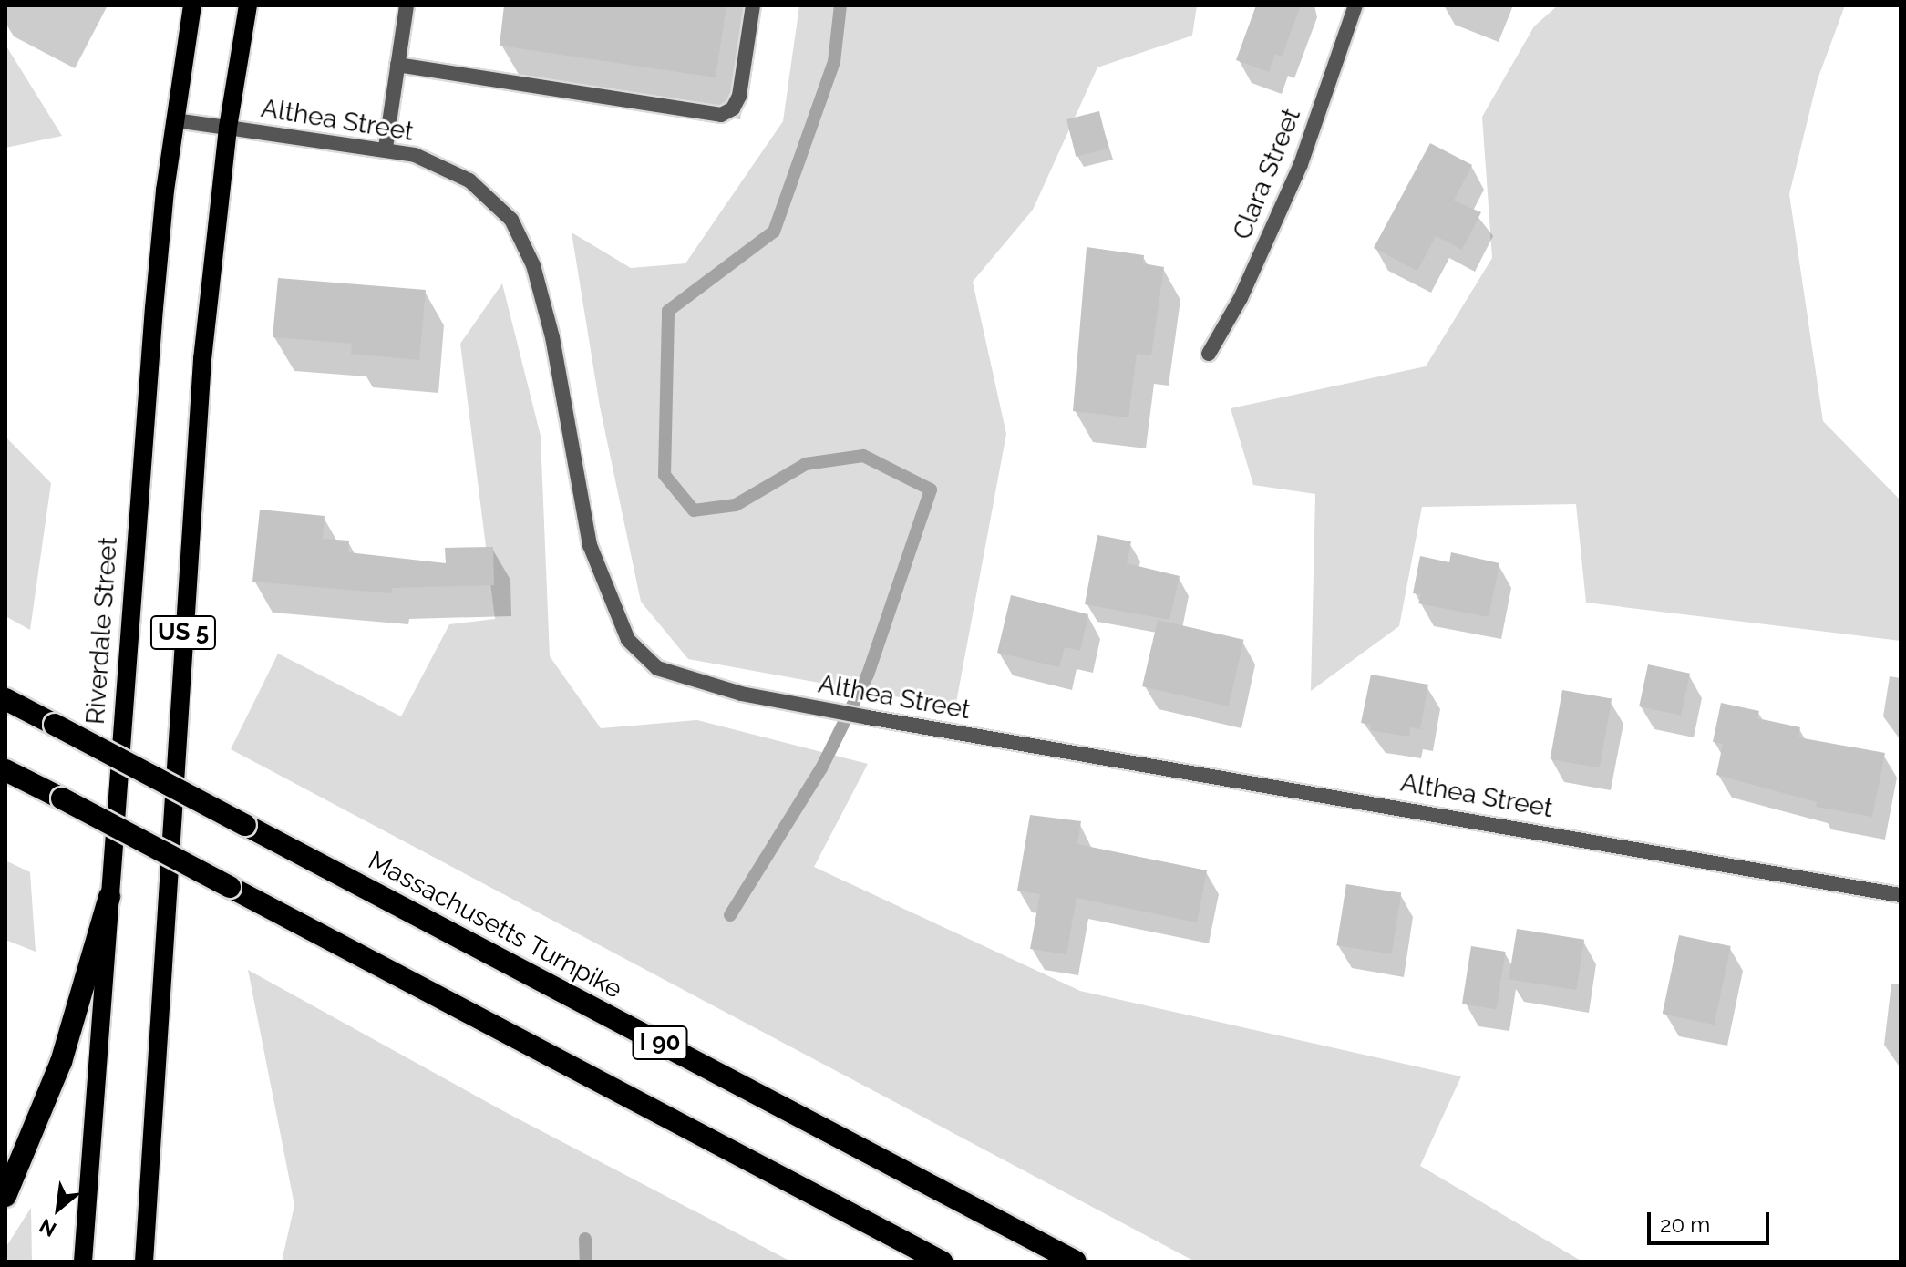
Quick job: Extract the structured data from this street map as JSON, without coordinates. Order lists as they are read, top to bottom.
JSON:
{
  "streets": {
    "highway": ["Massachusetts Turnpike", "I 90"],
    "main road": ["Riverdale Street", "US 5"],
    "street": ["Althea Street", "Clara Street"]
  },
  "crossings": [
    ["Althea Street", "Riverdale Street"],
    ["Althea Street", "US 5"]
  ],
  "scale_bar": "20 m",
  "north": "bottom left"
}
